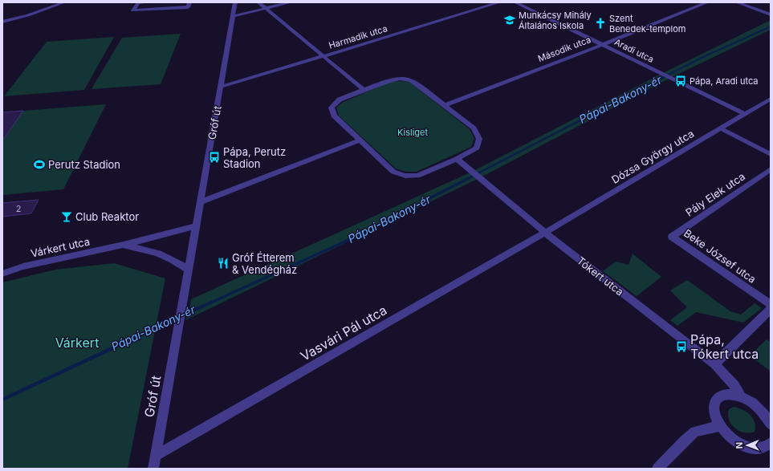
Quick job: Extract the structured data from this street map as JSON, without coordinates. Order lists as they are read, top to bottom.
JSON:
{
  "streets": {
    "street": [
      "Harmadik utca",
      "Második utca",
      "Aradi utca",
      "Gróf út",
      "Dózsa György utca",
      "Pály Elek utca",
      "Várkert utca",
      "Beke József utca",
      "Tókert utca",
      "Vasvári Pál utca"
    ]
  },
  "crossings": [
    ["Harmadik utca", "Gróf út"],
    ["Második utca", "Aradi utca"],
    ["Aradi utca", "Dózsa György utca"],
    ["Gróf út", "Várkert utca"],
    ["Gróf út", "Vasvári Pál utca"],
    ["Dózsa György utca", "Tókert utca"],
    ["Dózsa György utca", "Vasvári Pál utca"],
    ["Pály Elek utca", "Beke József utca"],
    ["Tókert utca", "Vasvári Pál utca"]
  ],
  "water": ["Pápai-Bakony-ér"],
  "parks": ["Kisliget", "Várkert"],
  "places": {
    "school or university": ["Munkácsy Mihály Általános Iskola"],
    "church": ["Szent Benedek-templom"],
    "bus stop": ["Pápa, Aradi utca", "Pápa, Perutz Stadion", "Pápa, Tókert utca"],
    "sports": ["Perutz Stadion"],
    "bar": ["Club Reaktor"],
    "restaurant": ["Gróf Étterem & Vendégház"]
  },
  "house_numbers": ["2"],
  "north": "left"
}
